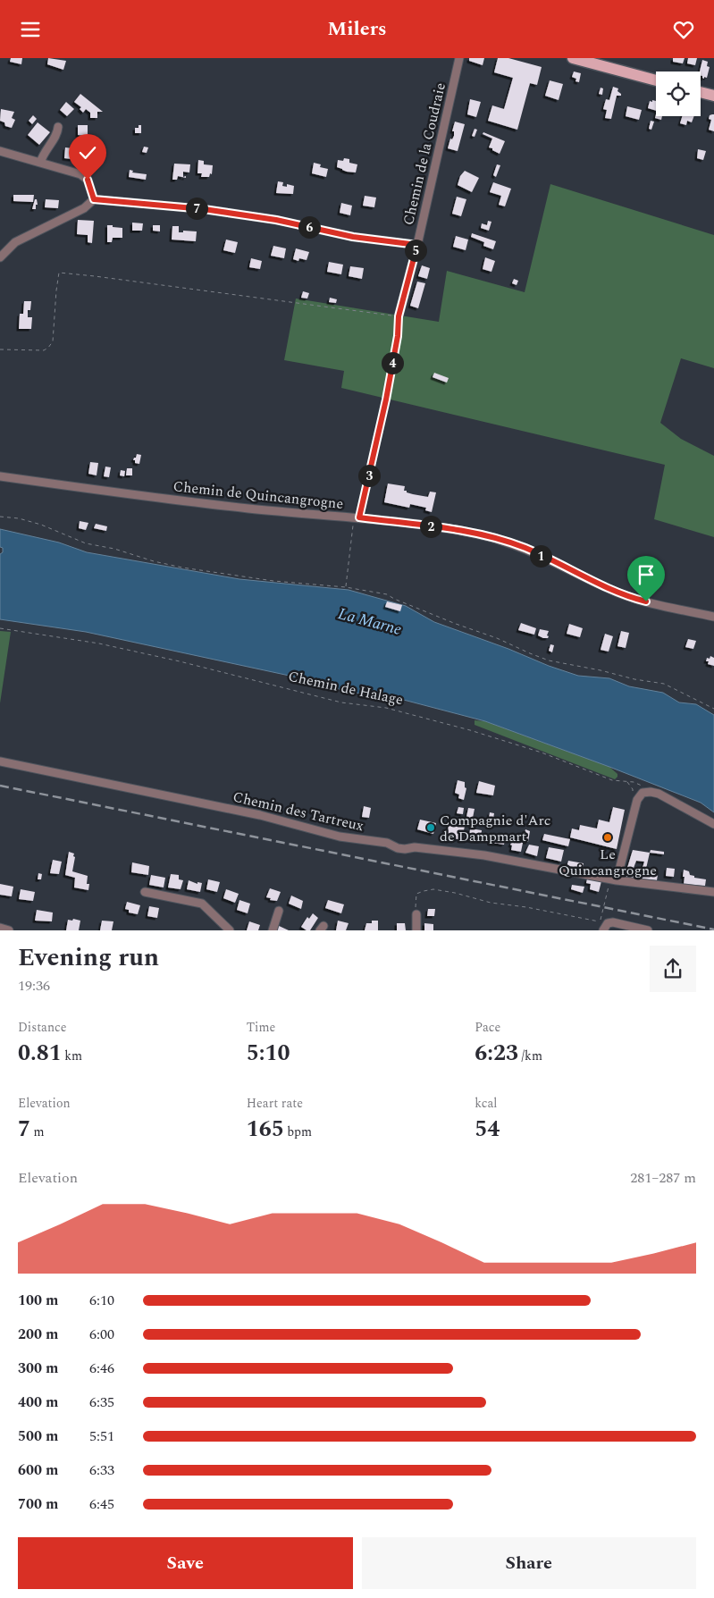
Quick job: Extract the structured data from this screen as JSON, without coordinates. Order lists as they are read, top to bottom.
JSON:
{
  "streets": {
    "street": ["Chemin de la Coudraie", "Chemin de Quincangrogne", "Chemin des Tartreux"],
    "path": ["Chemin de Halage"]
  },
  "water": ["La Marne"],
  "places": ["Compagnie d'Arc de Dampmart", "Le Quincangrogne"],
  "page": {
    "header": "Milers",
    "pins": [
      "7",
      "6",
      "5",
      "4",
      "3",
      "2",
      "1"
    ],
    "heading": ["Evening run", "19:36"],
    "stats": [
      ["Distance", "0.81 km"],
      ["Time", "5:10"],
      ["Pace", "6:23 /km"],
      ["Elevation", "7 m"],
      ["Heart rate", "165 bpm"],
      ["kcal", "54"]
    ],
    "chart": ["Elevation", "281–287 m"],
    "list": [
      {
        "name": "100 m",
        "note": "6:10"
      },
      {
        "name": "200 m",
        "note": "6:00"
      },
      {
        "name": "300 m",
        "note": "6:46"
      },
      {
        "name": "400 m",
        "note": "6:35"
      },
      {
        "name": "500 m",
        "note": "5:51"
      },
      {
        "name": "600 m",
        "note": "6:33"
      },
      {
        "name": "700 m",
        "note": "6:45"
      }
    ],
    "buttons": ["Save", "Share"]
  }
}
